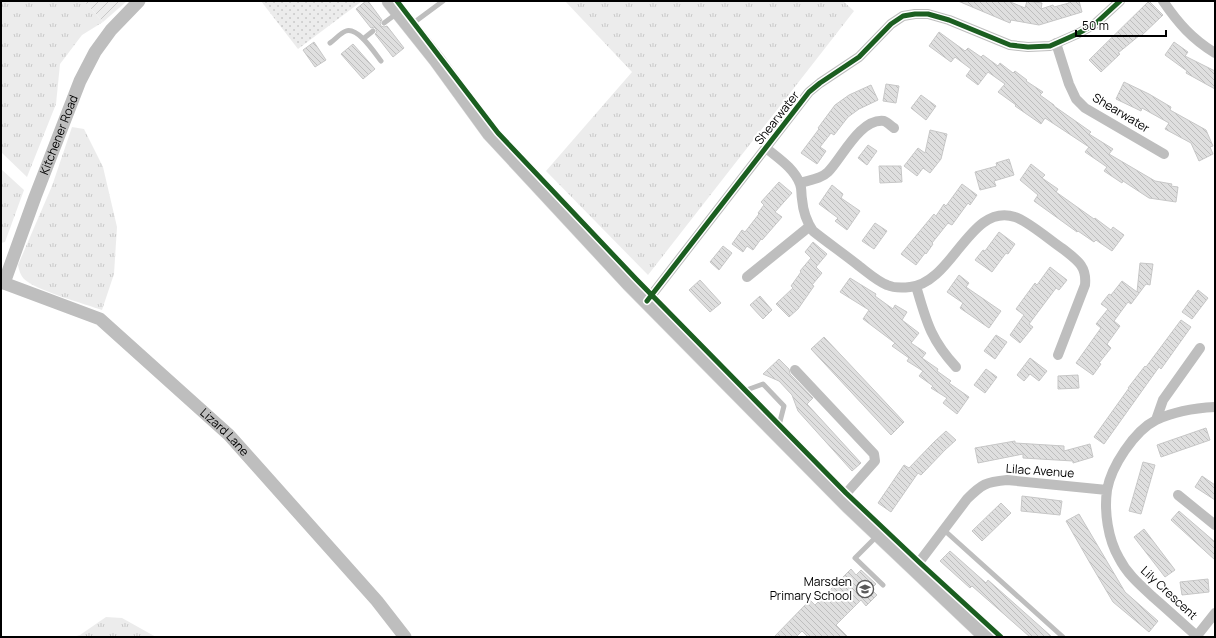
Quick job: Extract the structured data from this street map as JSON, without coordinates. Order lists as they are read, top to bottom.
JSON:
{
  "streets": {
    "street": [
      "Shearwater",
      "Kitchener Road",
      "Lizard Lane",
      "Lilac Avenue",
      "Lily Crescent"
    ]
  },
  "crossings": [
    ["Kitchener Road", "Lizard Lane"],
    ["Lilac Avenue", "Lily Crescent"]
  ],
  "places": {
    "school or university": ["Marsden Primary School"]
  },
  "scale_bar": "50 m"
}
